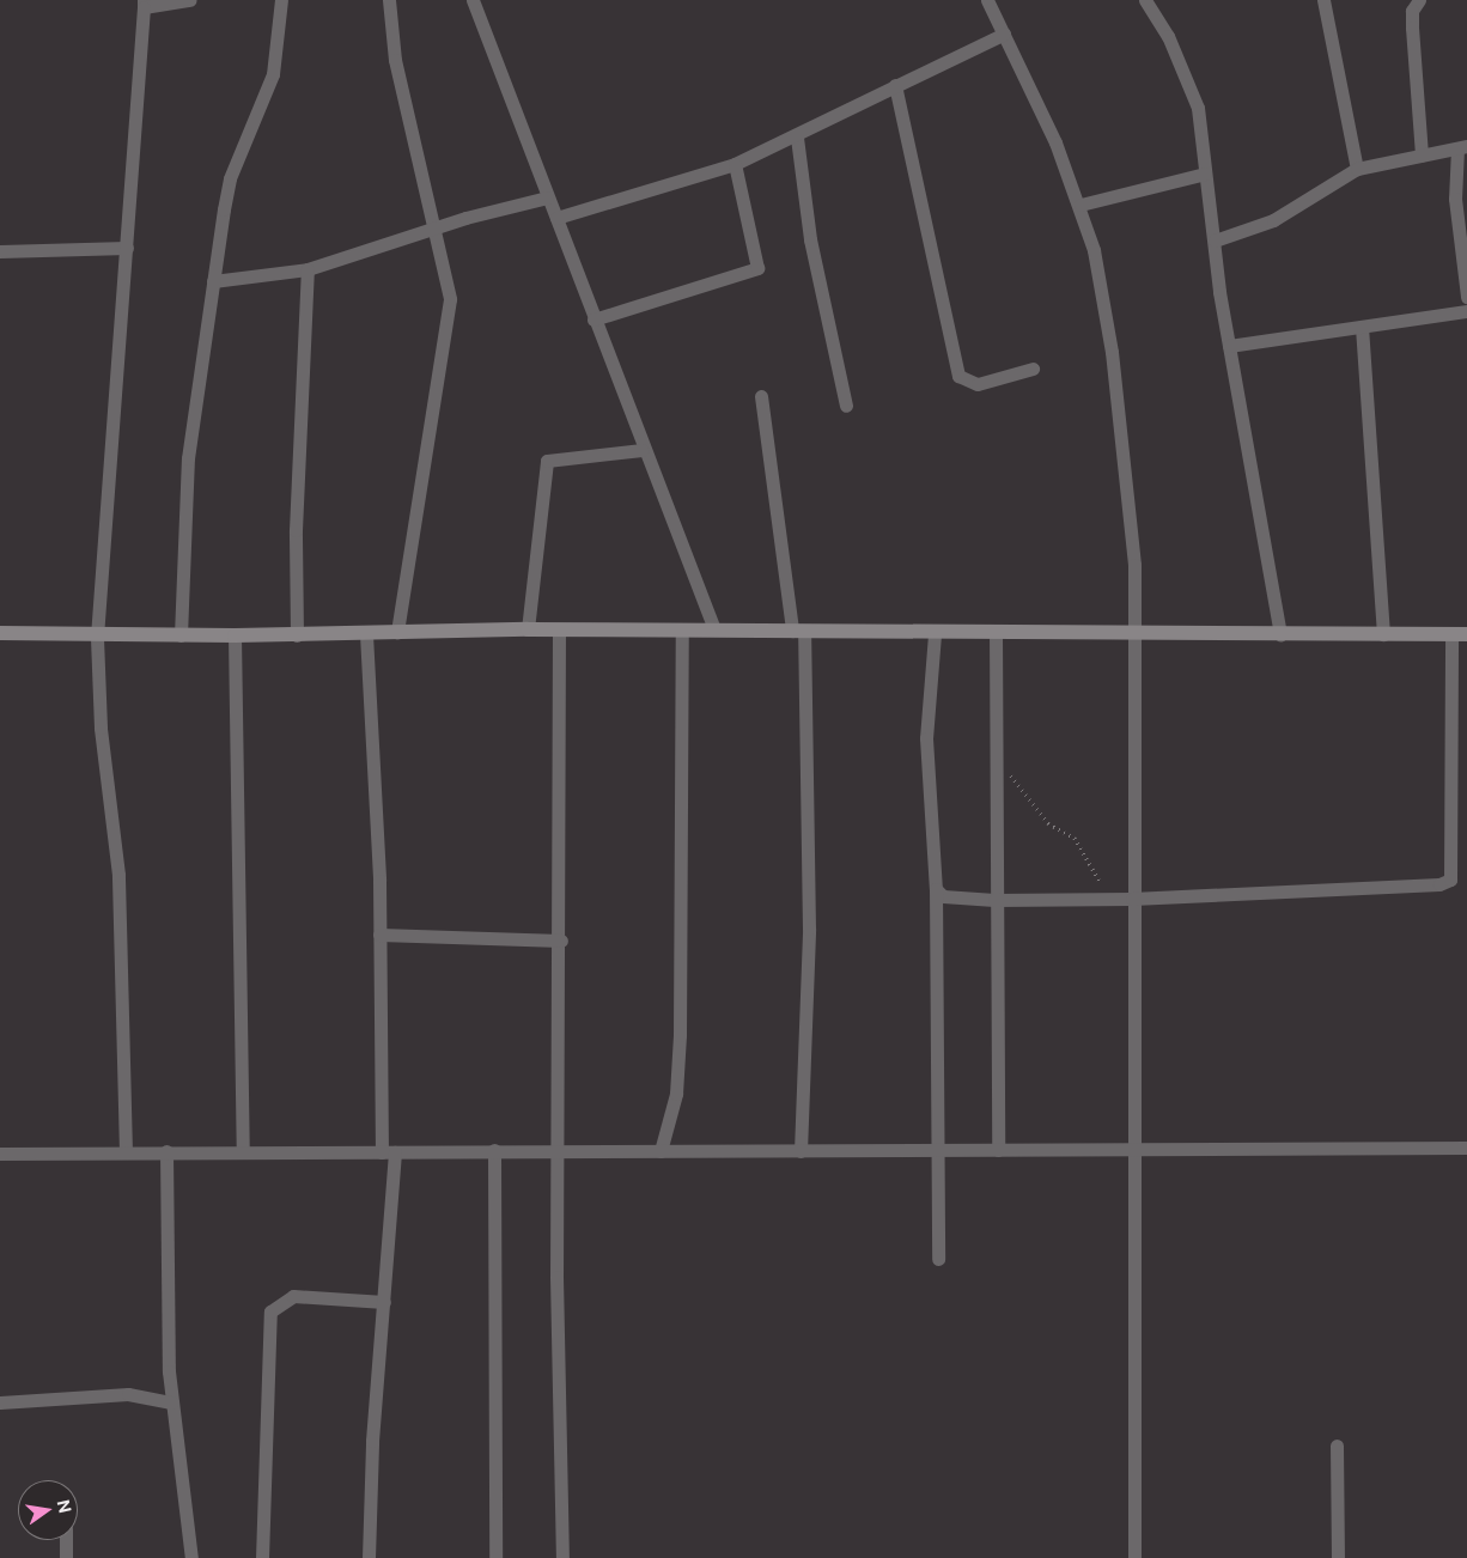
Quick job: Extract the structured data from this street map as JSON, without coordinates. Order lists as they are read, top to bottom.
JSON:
{
  "north": "right"
}
